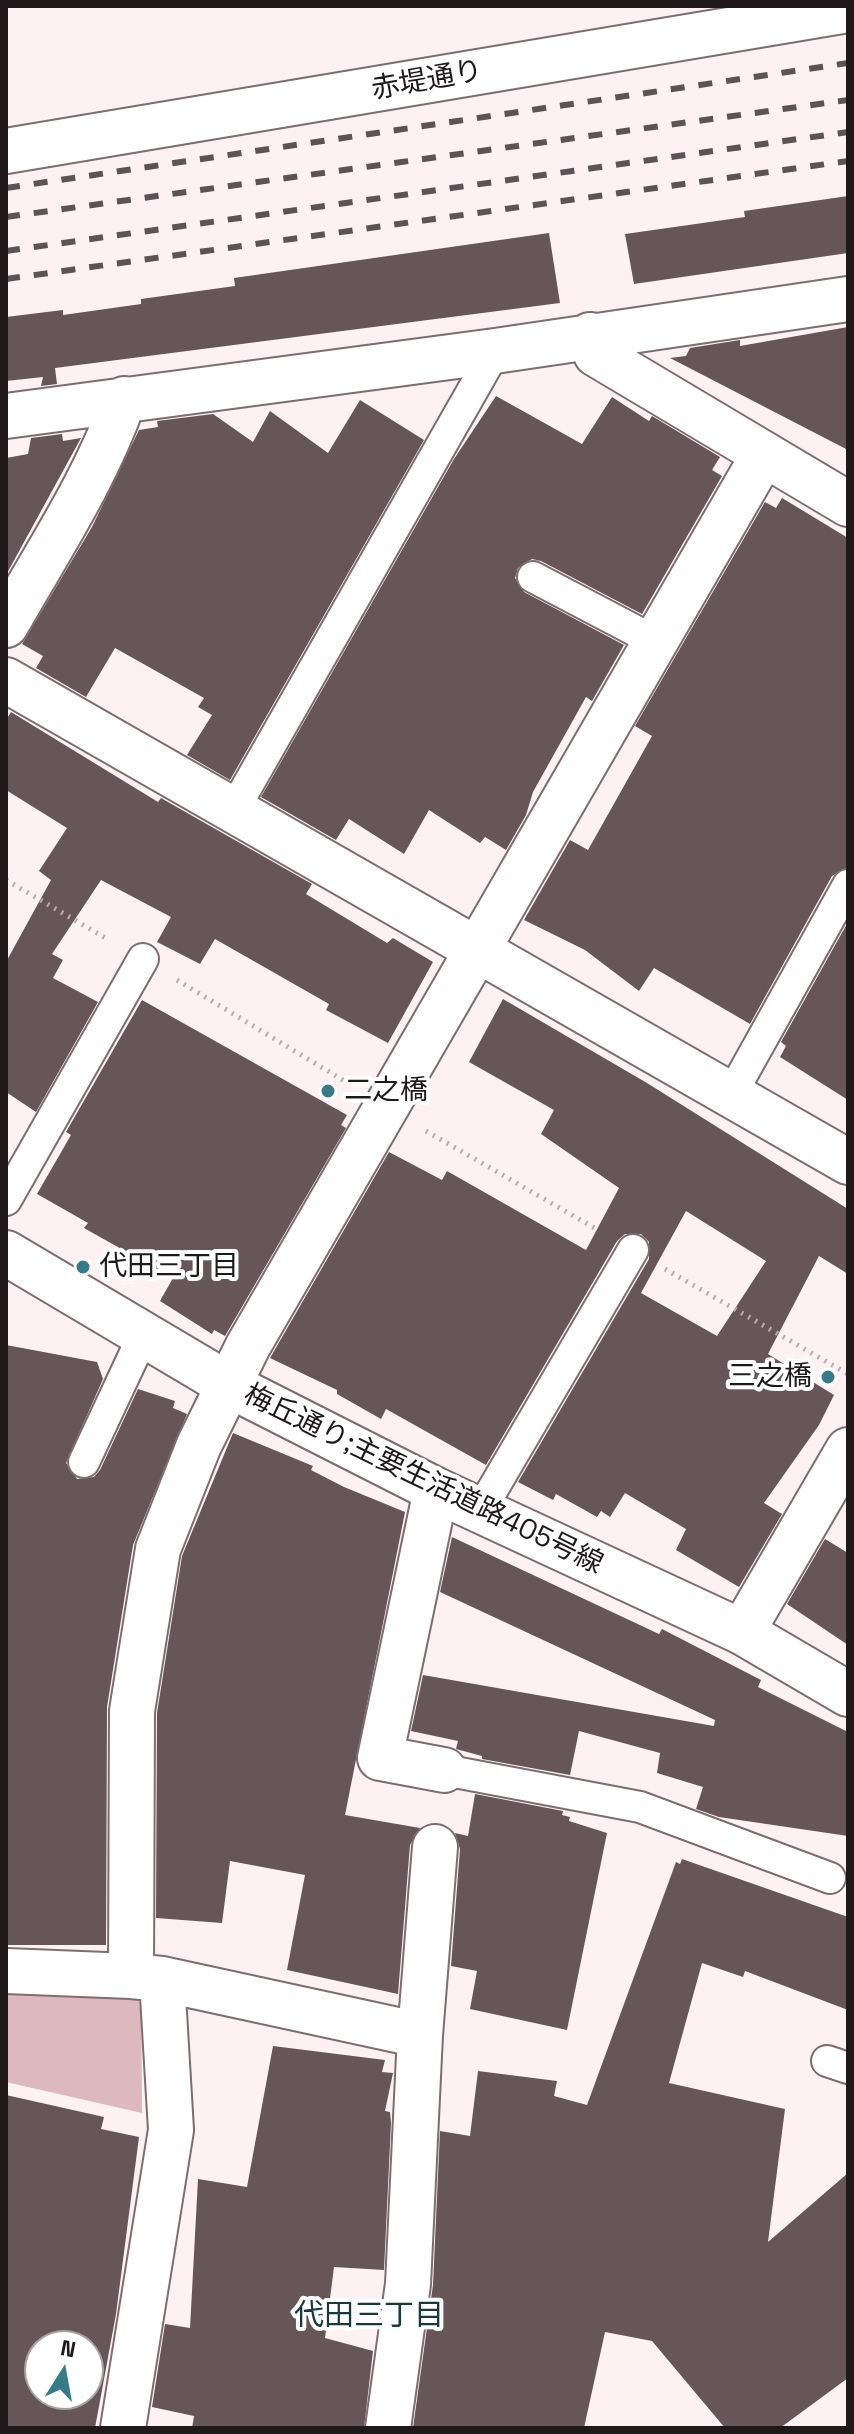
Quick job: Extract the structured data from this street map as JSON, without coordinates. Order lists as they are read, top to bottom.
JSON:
{
  "streets": {
    "street": ["赤堤通り", "梅丘通り;主要生活道路405号線"]
  },
  "districts": ["代田三丁目"],
  "places": ["二之橋", "代田三丁目", "三之橋"],
  "north": "top"
}
